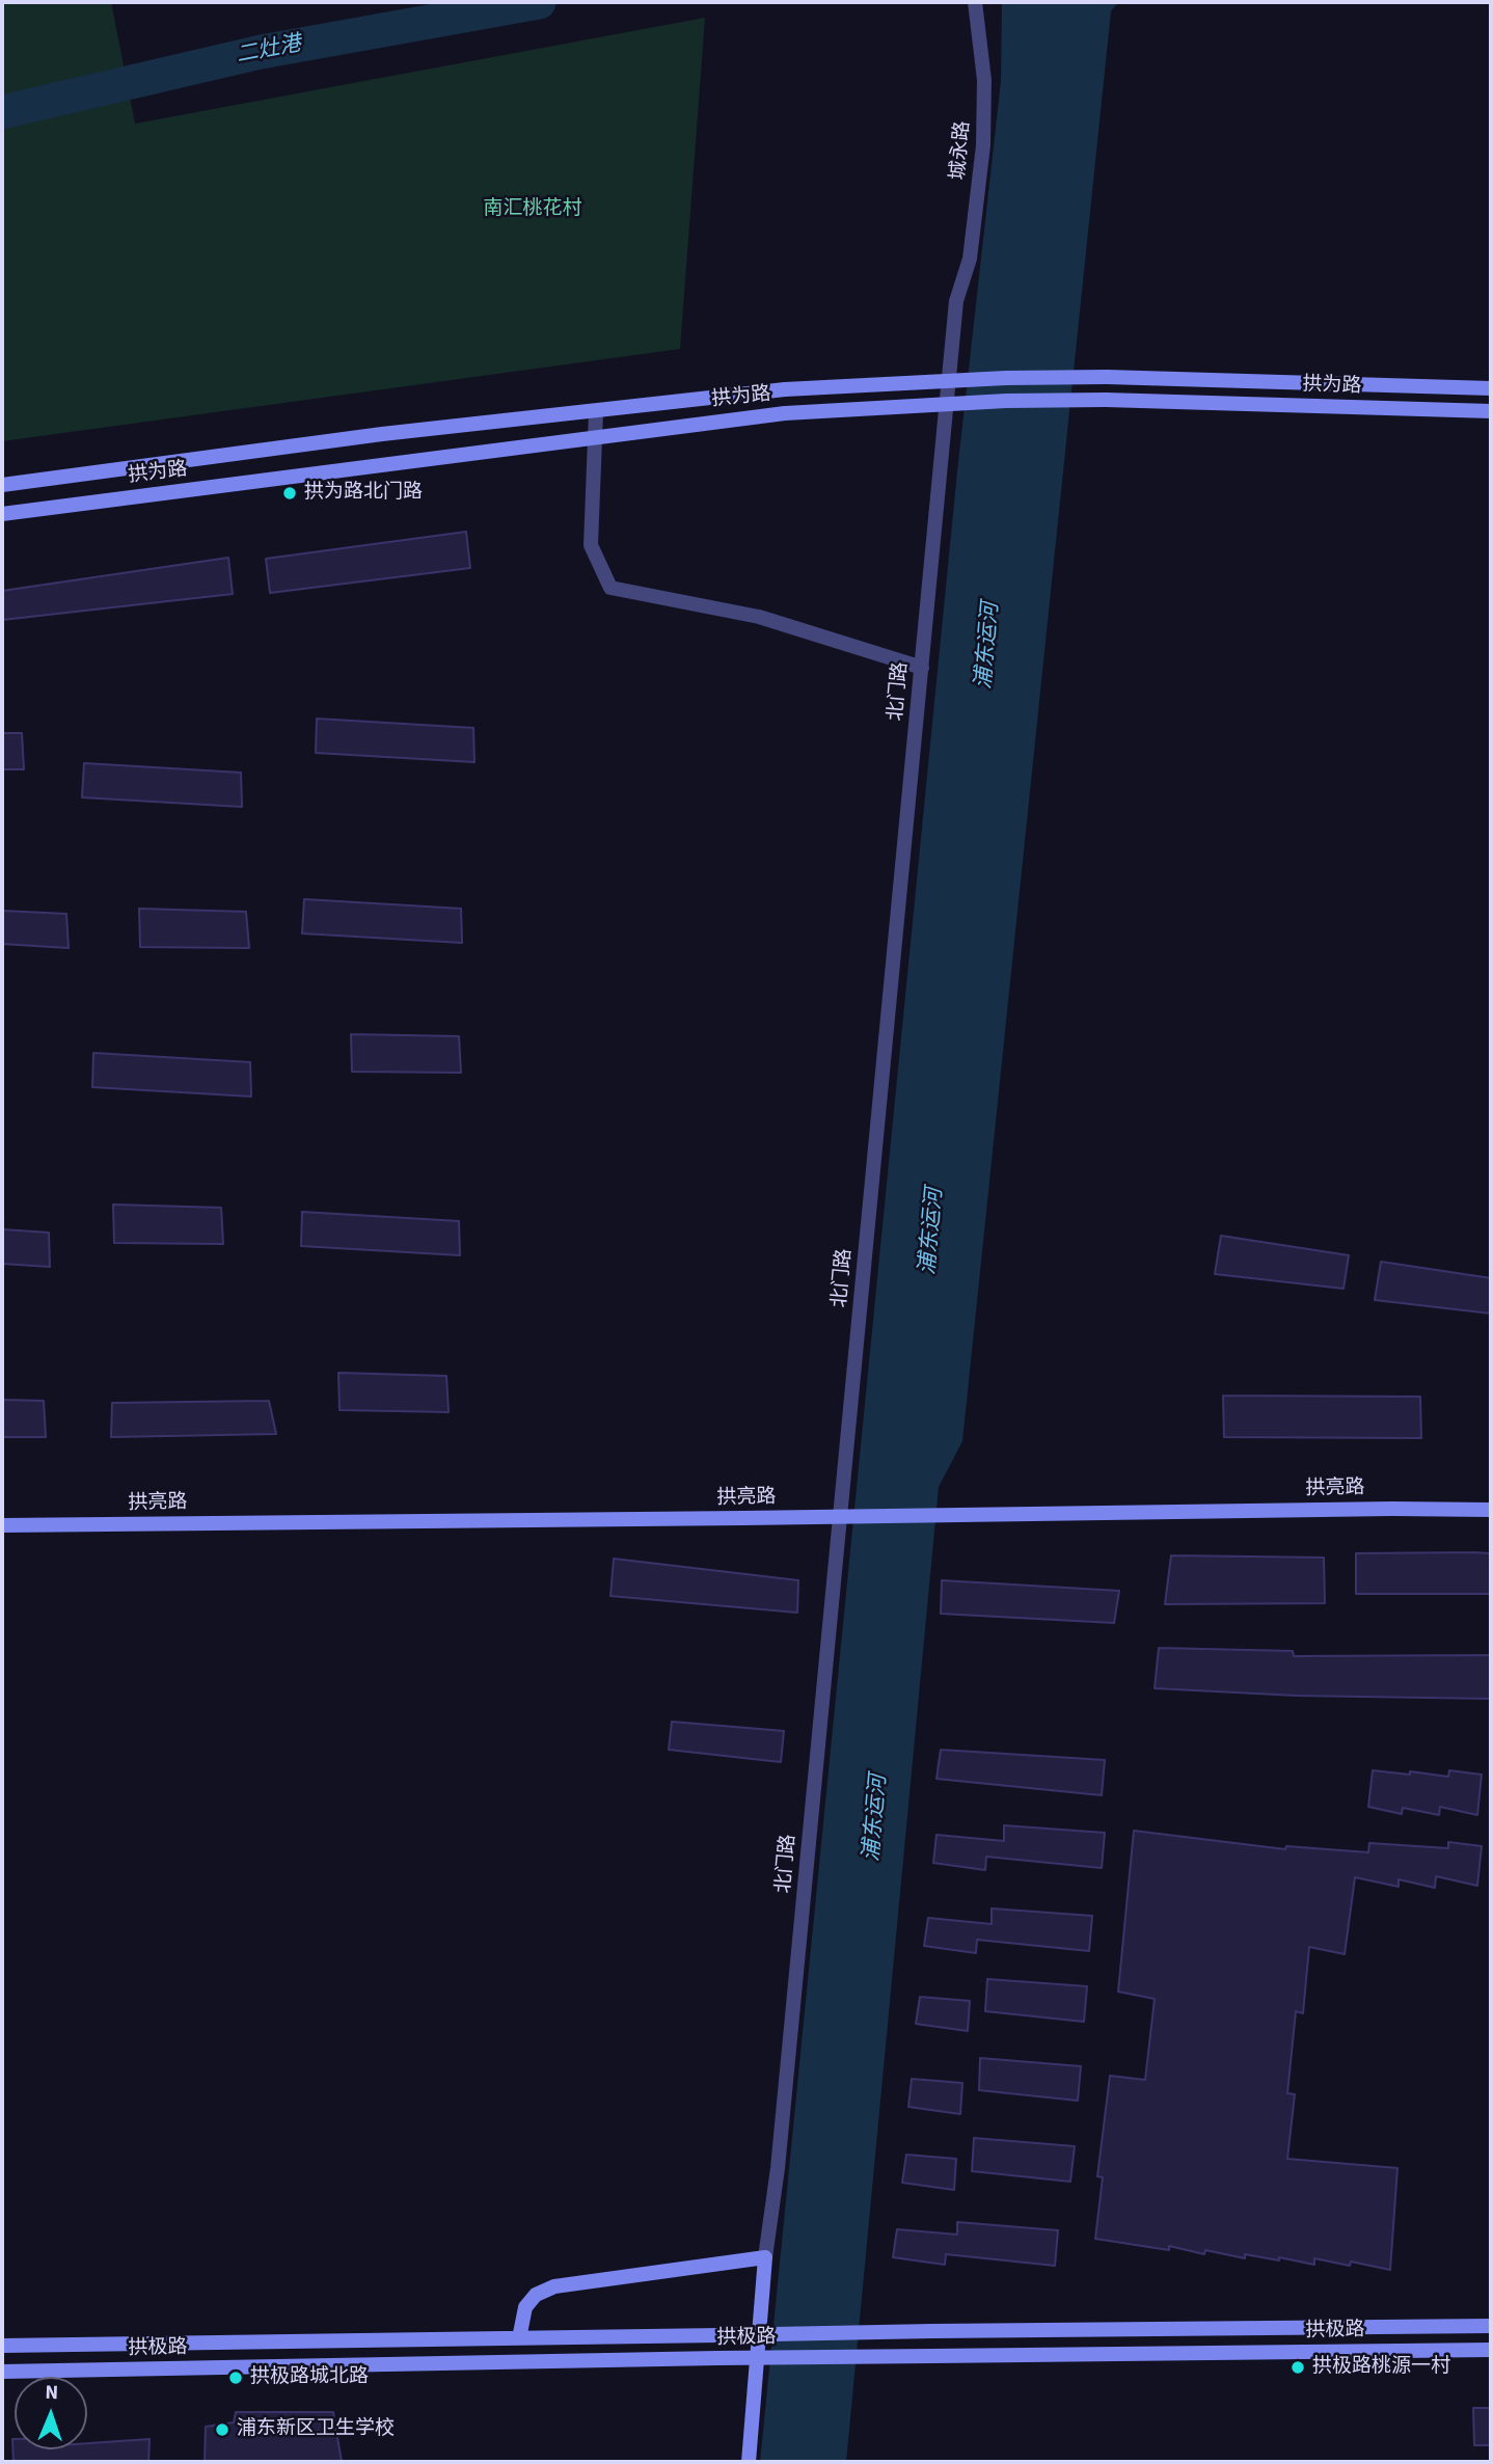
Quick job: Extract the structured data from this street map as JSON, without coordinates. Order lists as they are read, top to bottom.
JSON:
{
  "streets": {
    "main road": [
      "拱为路",
      "北门路",
      "拱亮路",
      "拱极路"
    ],
    "street": ["城永路"]
  },
  "crossings": [
    ["城永路", "北门路"]
  ],
  "water": ["二灶港", "浦东运河"],
  "parks": ["南汇桃花村"],
  "places": [
    "拱为路北门路",
    "拱极路桃源一村",
    "拱极路城北路",
    "浦东新区卫生学校"
  ],
  "north": "top"
}
